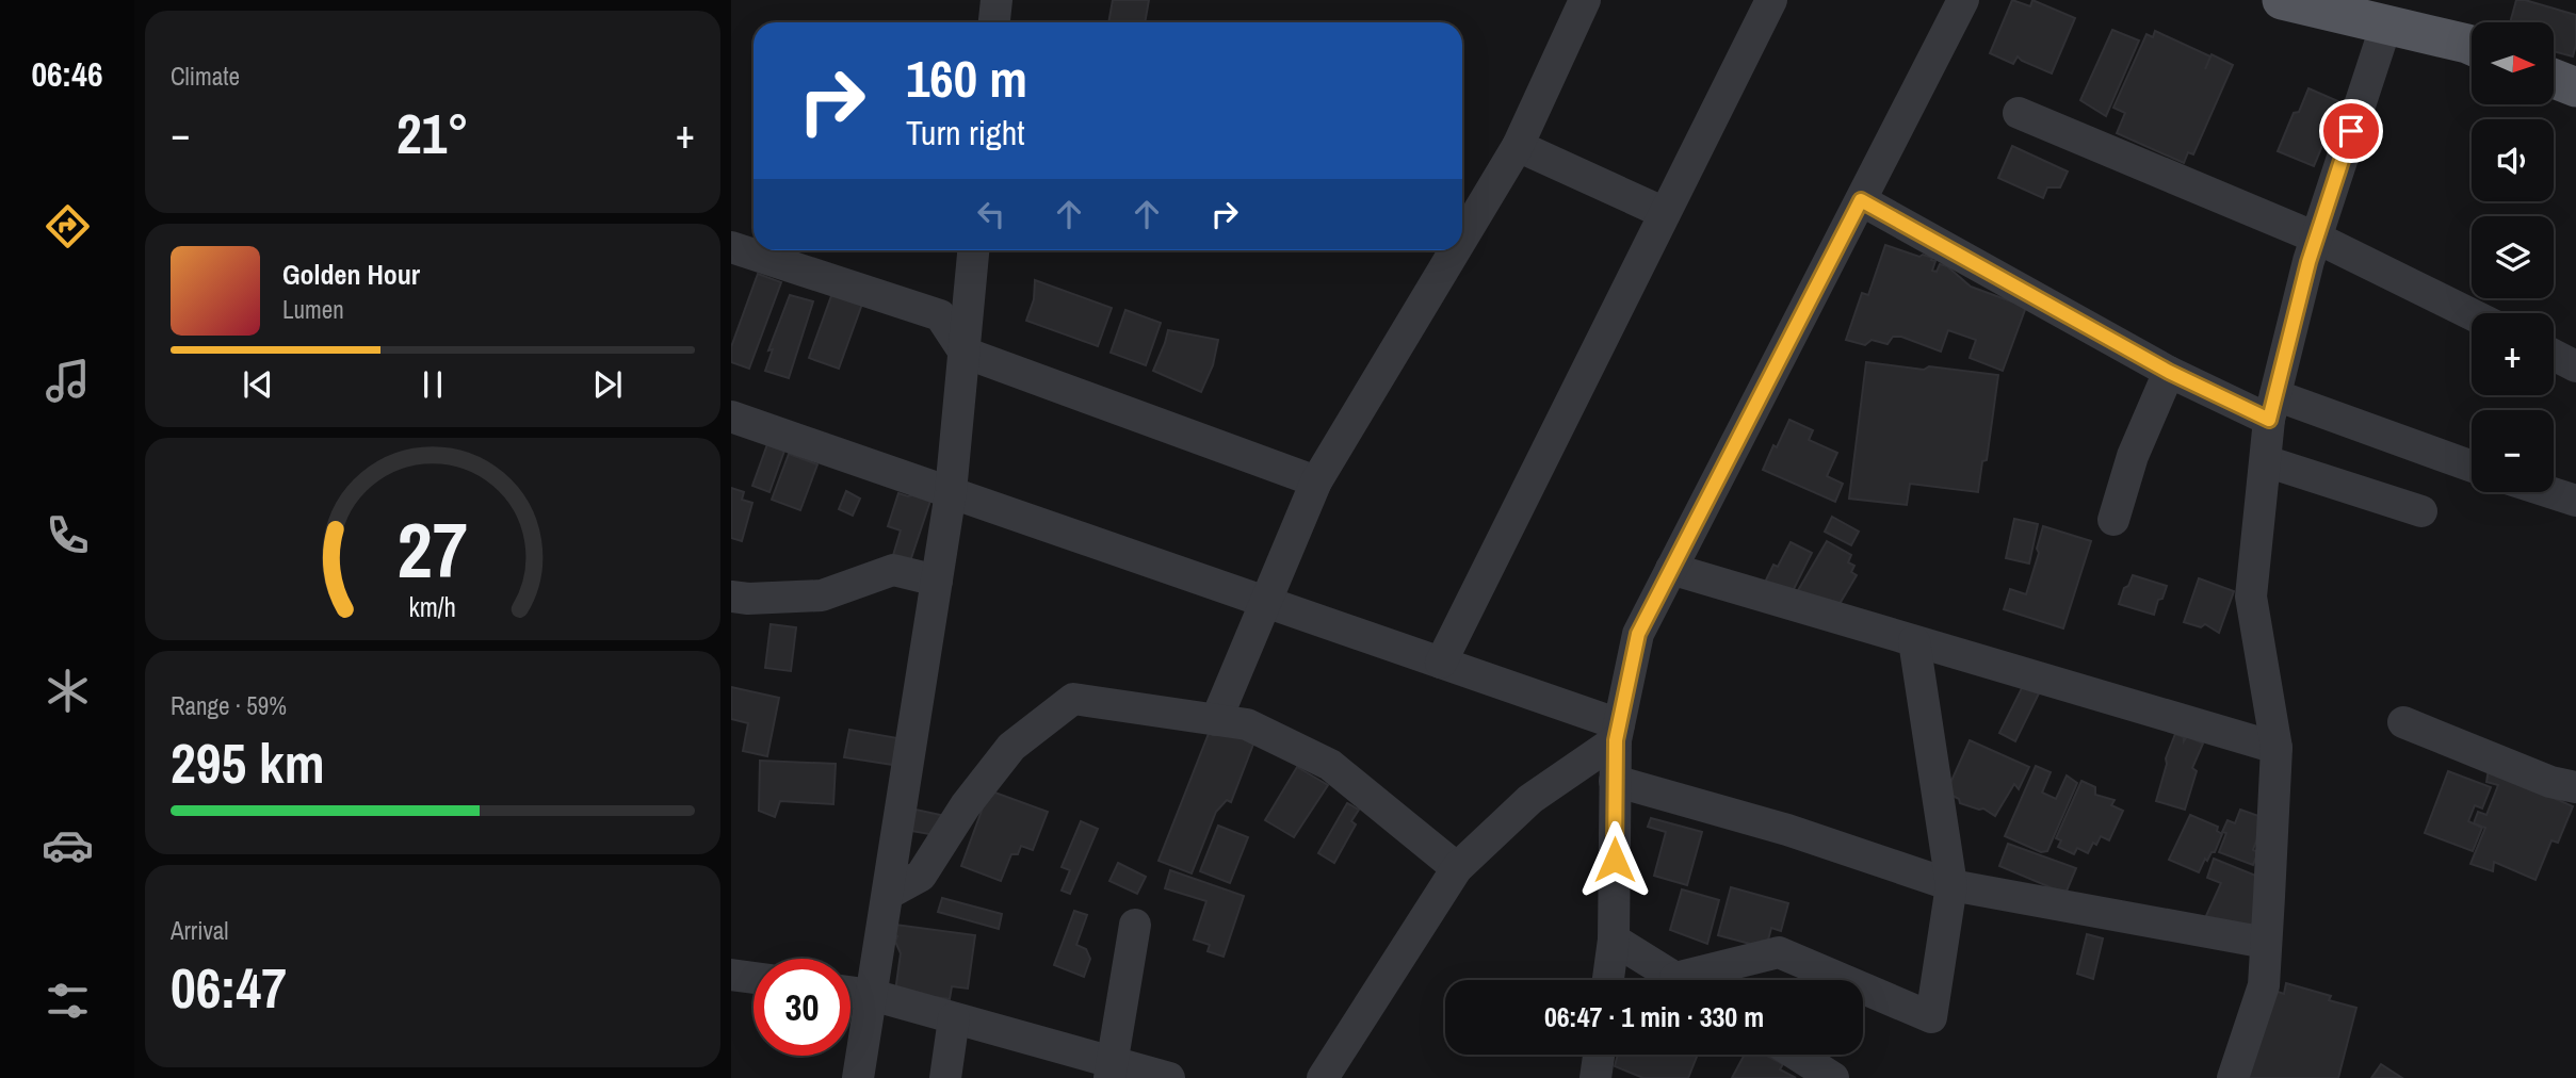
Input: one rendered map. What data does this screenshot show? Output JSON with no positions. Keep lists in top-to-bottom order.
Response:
{
  "north": "right",
  "page": {
    "tabs": "06:46",
    "tile": [
      "Climate",
      ["Range · 59%", "295 km"],
      ["Arrival", "06:47"]
    ],
    "map_buttons": ["+", "−"],
    "turn": ["160 m", "Turn right"],
    "heat": ["−", "21°", "+"],
    "song": ["Golden Hour", "Lumen"],
    "limit": "30",
    "trip": "06:47 · 1 min · 330 m",
    "gauge": ["27", "km/h"]
  }
}
